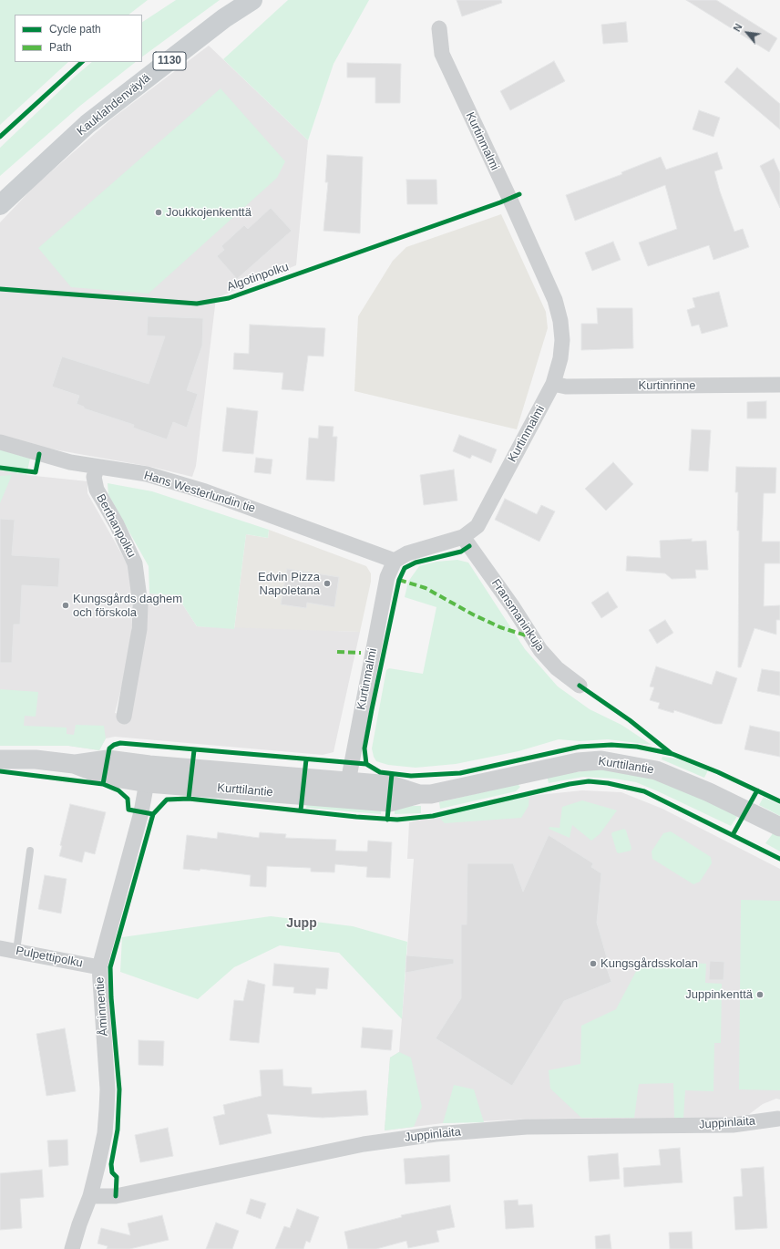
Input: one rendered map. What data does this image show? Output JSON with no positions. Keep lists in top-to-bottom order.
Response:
{
  "streets": {
    "main road": ["1130", "Kauklahdenväylä"],
    "street": [
      "Kurtinmalmi",
      "Kurtinrinne",
      "Hans Westerlundin tie",
      "Berthanpolku",
      "Fransmaninkuja",
      "Kurttilantie",
      "Pulpettipolku",
      "Åminnentie",
      "Juppinlaita"
    ],
    "cycle path": ["Algotinpolku"]
  },
  "crossings": [
    ["Kurtinmalmi", "Kurtinrinne"],
    ["Kurtinmalmi", "Hans Westerlundin tie"],
    ["Kurtinmalmi", "Fransmaninkuja"],
    ["Kurtinmalmi", "Kurttilantie"],
    ["Hans Westerlundin tie", "Berthanpolku"],
    ["Kurttilantie", "Åminnentie"],
    ["Pulpettipolku", "Åminnentie"],
    ["Åminnentie", "Juppinlaita"]
  ],
  "districts": ["Jupp"],
  "places": [
    "Joukkojenkenttä",
    "Edvin Pizza Napoletana",
    "Kungsgårds daghem och förskola",
    "Kungsgårdsskolan",
    "Juppinkenttä"
  ],
  "legend": ["Cycle path", "Path"],
  "north": "top left"
}
